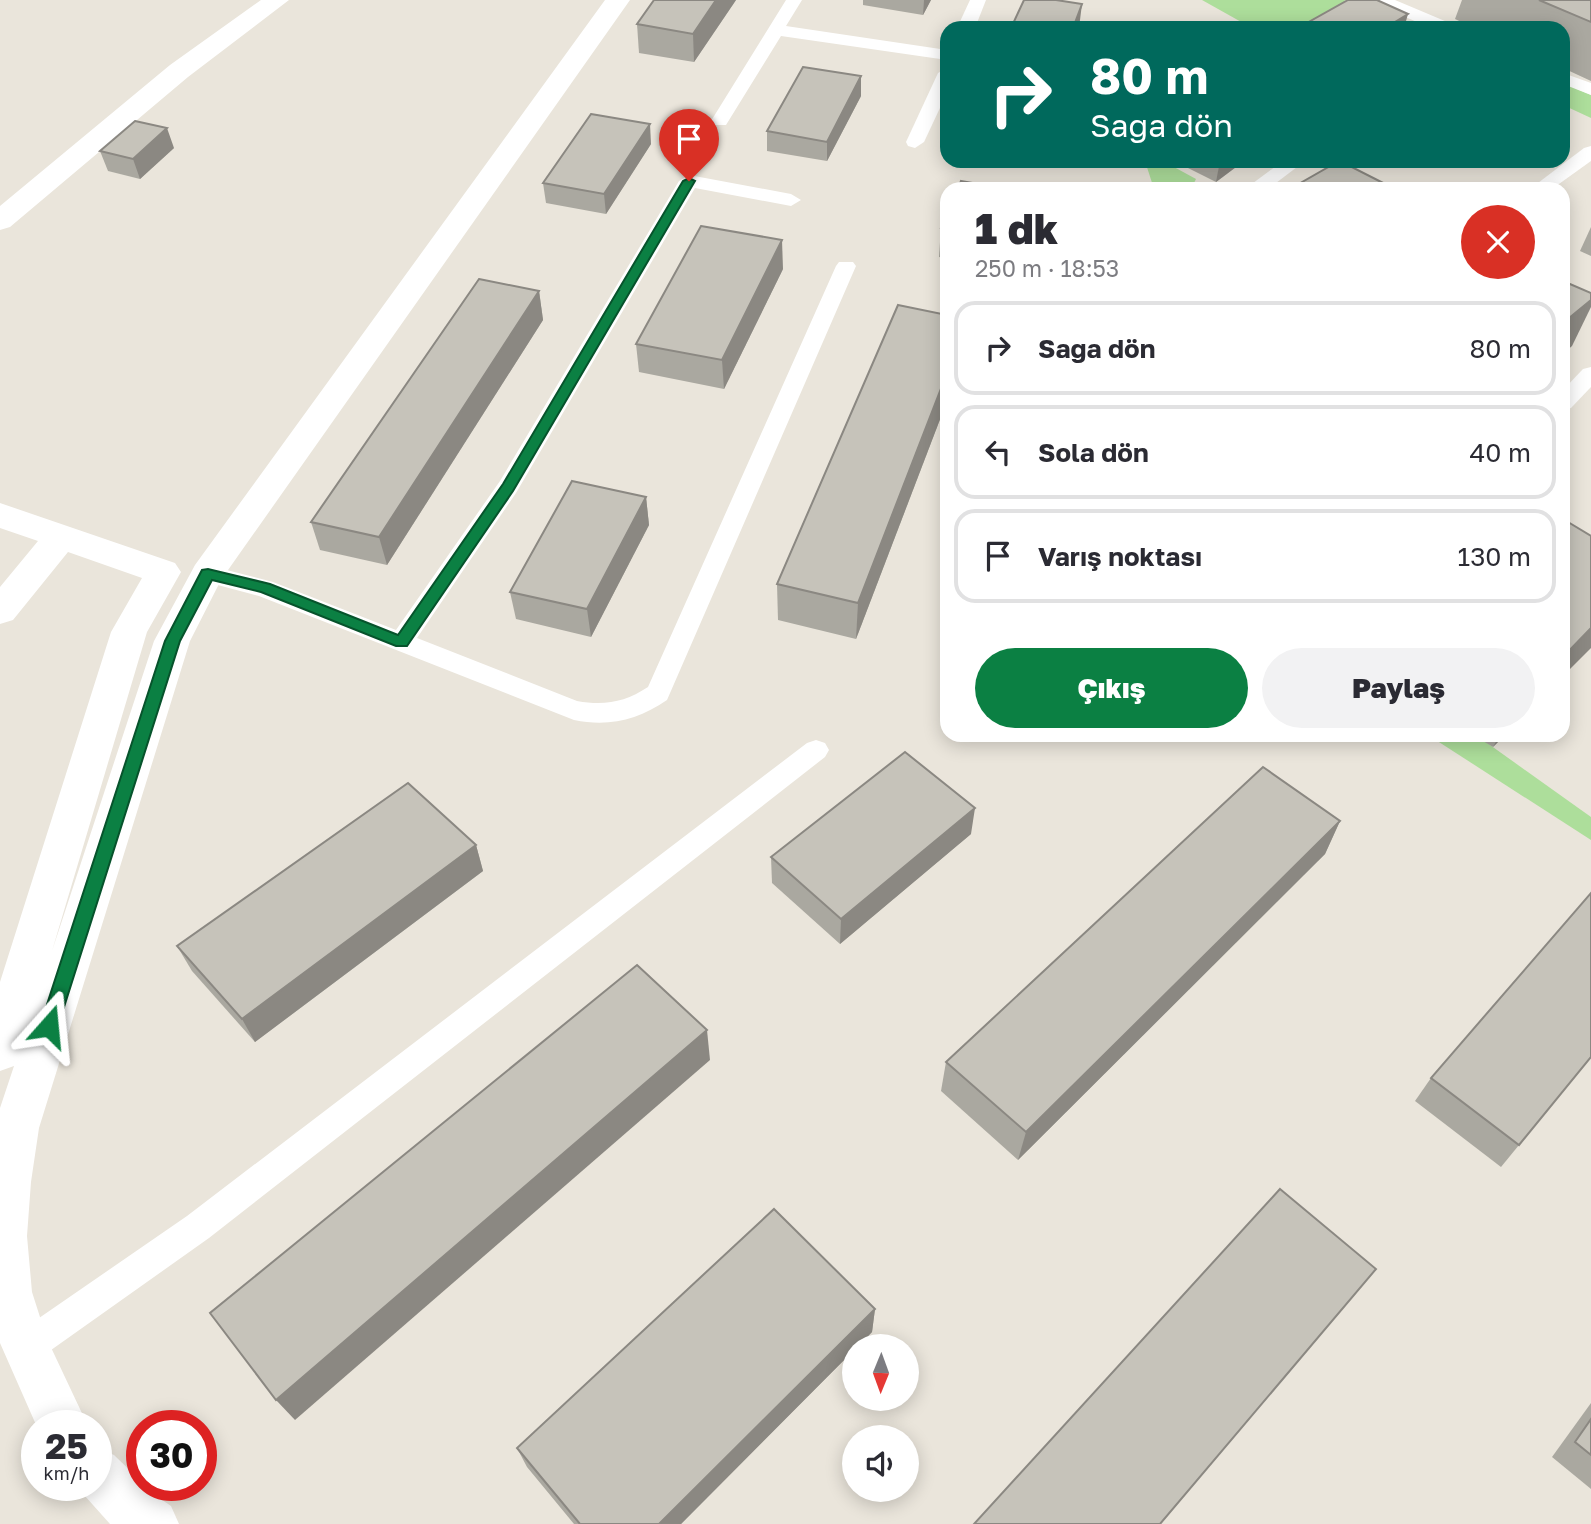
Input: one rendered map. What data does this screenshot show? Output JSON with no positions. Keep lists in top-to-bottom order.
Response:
{
  "north": "bottom",
  "page": {
    "turn": ["80 m", "Sağa dön"],
    "heading": ["1 dk", "250 m · 18:53"],
    "list": [
      {
        "name": "Sağa dön",
        "value": "80 m"
      },
      {
        "name": "Sola dön",
        "value": "40 m"
      },
      {
        "name": "Varış noktası",
        "value": "130 m"
      }
    ],
    "buttons": ["Çıkış", "Paylaş"],
    "speed": "25 km/h",
    "limit": "30"
  }
}
